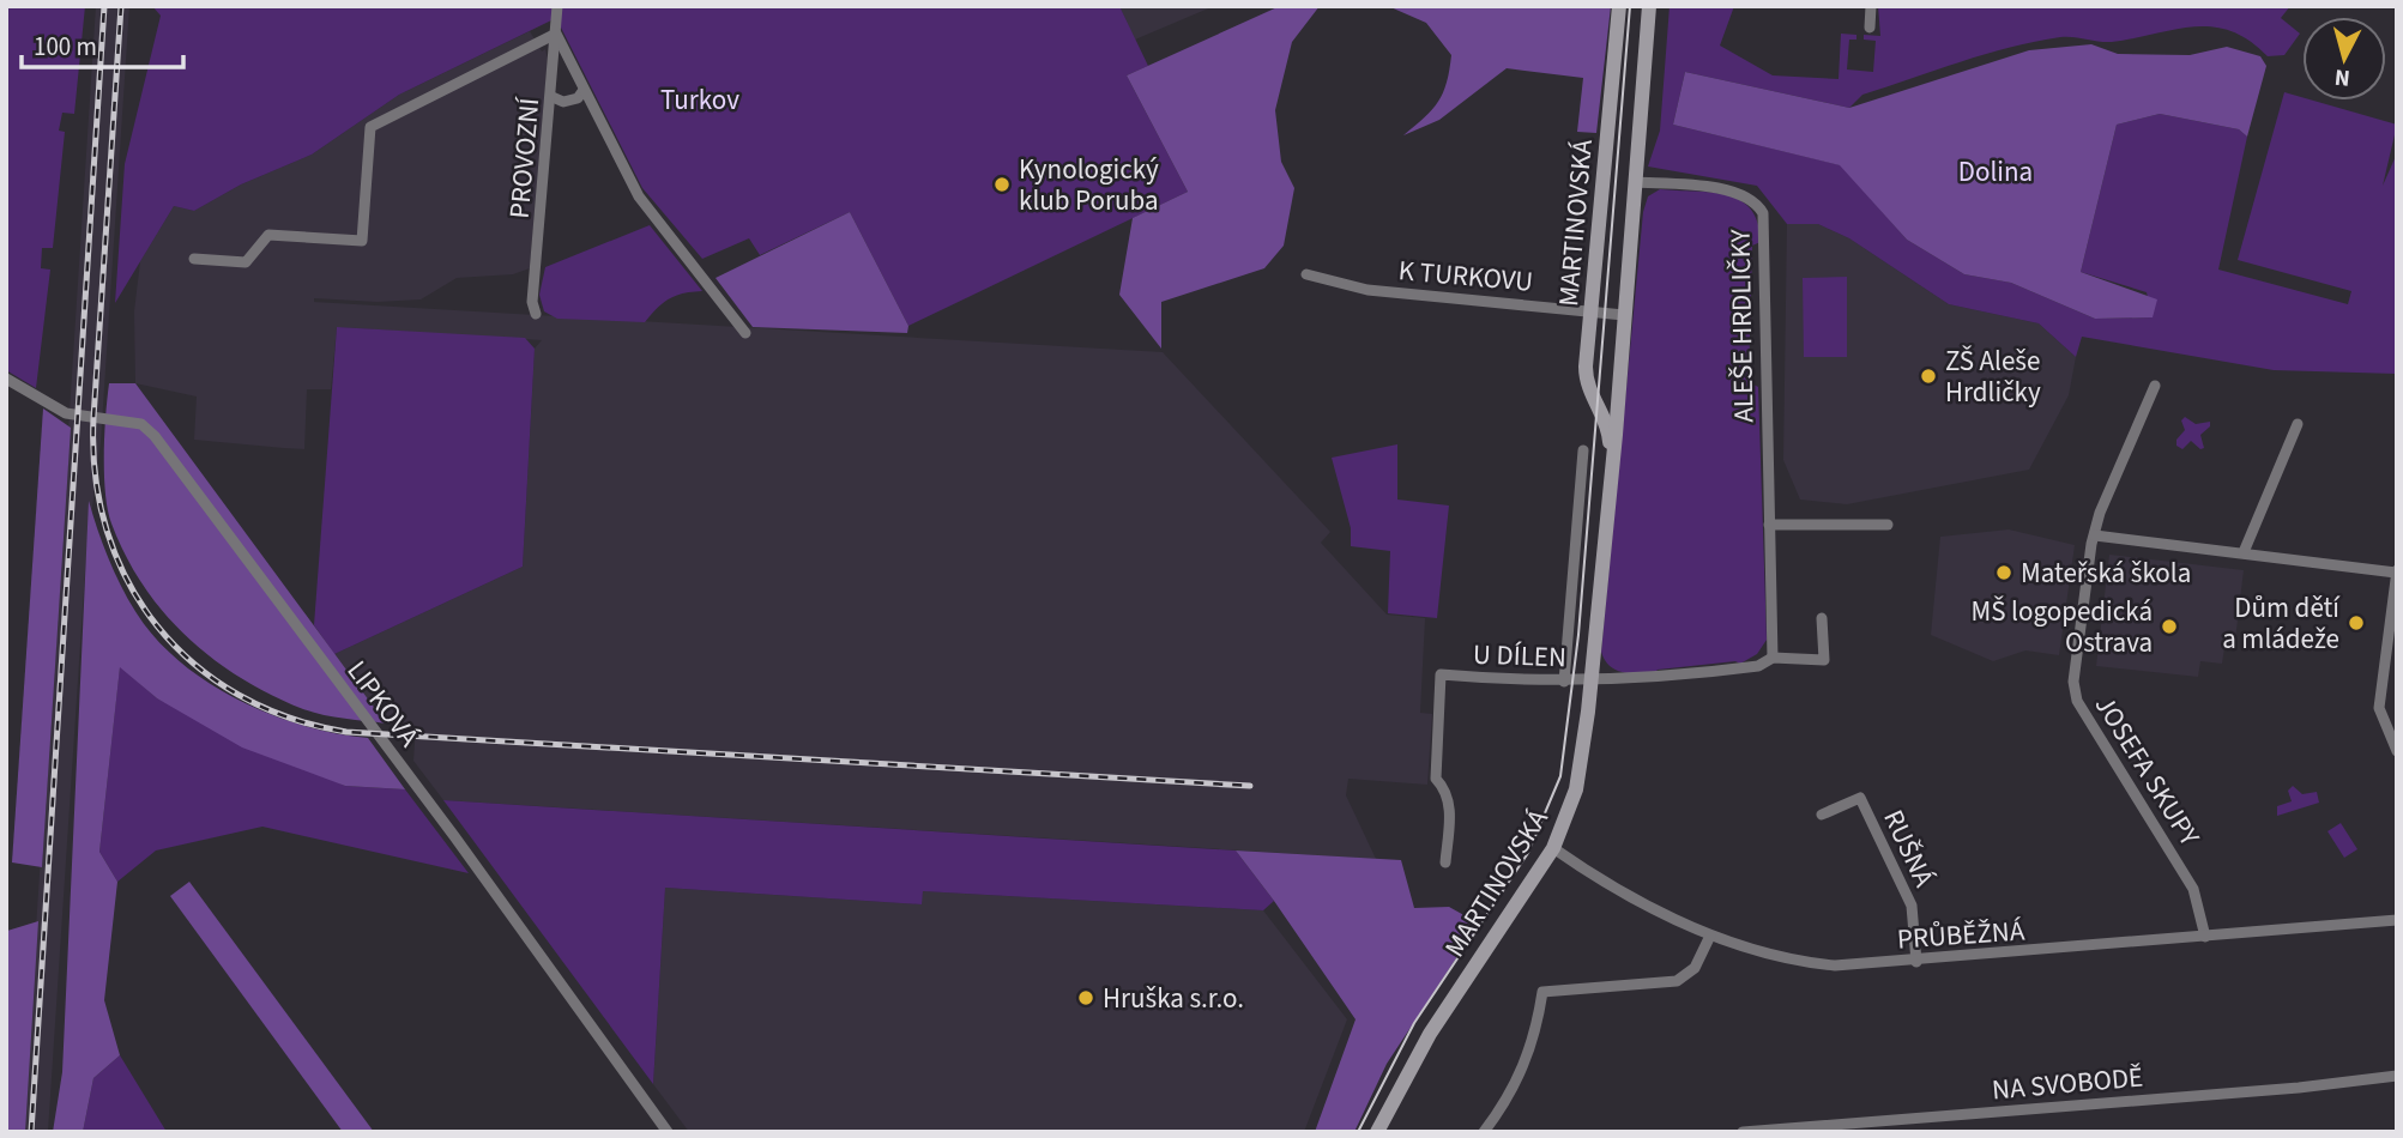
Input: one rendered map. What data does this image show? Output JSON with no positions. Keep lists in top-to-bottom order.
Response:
{
  "streets": {
    "street": [
      "PROVOZNÍ",
      "MARTINOVSKÁ",
      "K TURKOVU",
      "ALEŠE HRDLIČKY",
      "U DÍLEN",
      "LIPKOVÁ",
      "JOSEFA SKUPY",
      "RUŠNÁ",
      "PRŮBĚŽNÁ",
      "NA SVOBODĚ"
    ]
  },
  "crossings": [
    ["MARTINOVSKÁ", "K TURKOVU"],
    ["MARTINOVSKÁ", "ALEŠE HRDLIČKY"],
    ["MARTINOVSKÁ", "U DÍLEN"],
    ["MARTINOVSKÁ", "PRŮBĚŽNÁ"],
    ["JOSEFA SKUPY", "PRŮBĚŽNÁ"],
    ["RUŠNÁ", "PRŮBĚŽNÁ"]
  ],
  "parks": ["Turkov", "Dolina"],
  "places": [
    "Kynologický klub Poruba",
    "ZŠ Aleše Hrdličky",
    "Mateřská škola",
    "Dům dětí a mládeže",
    "MŠ logopedická Ostrava",
    "Hruška s.r.o."
  ],
  "scale_bar": "100 m",
  "north": "bottom"
}
